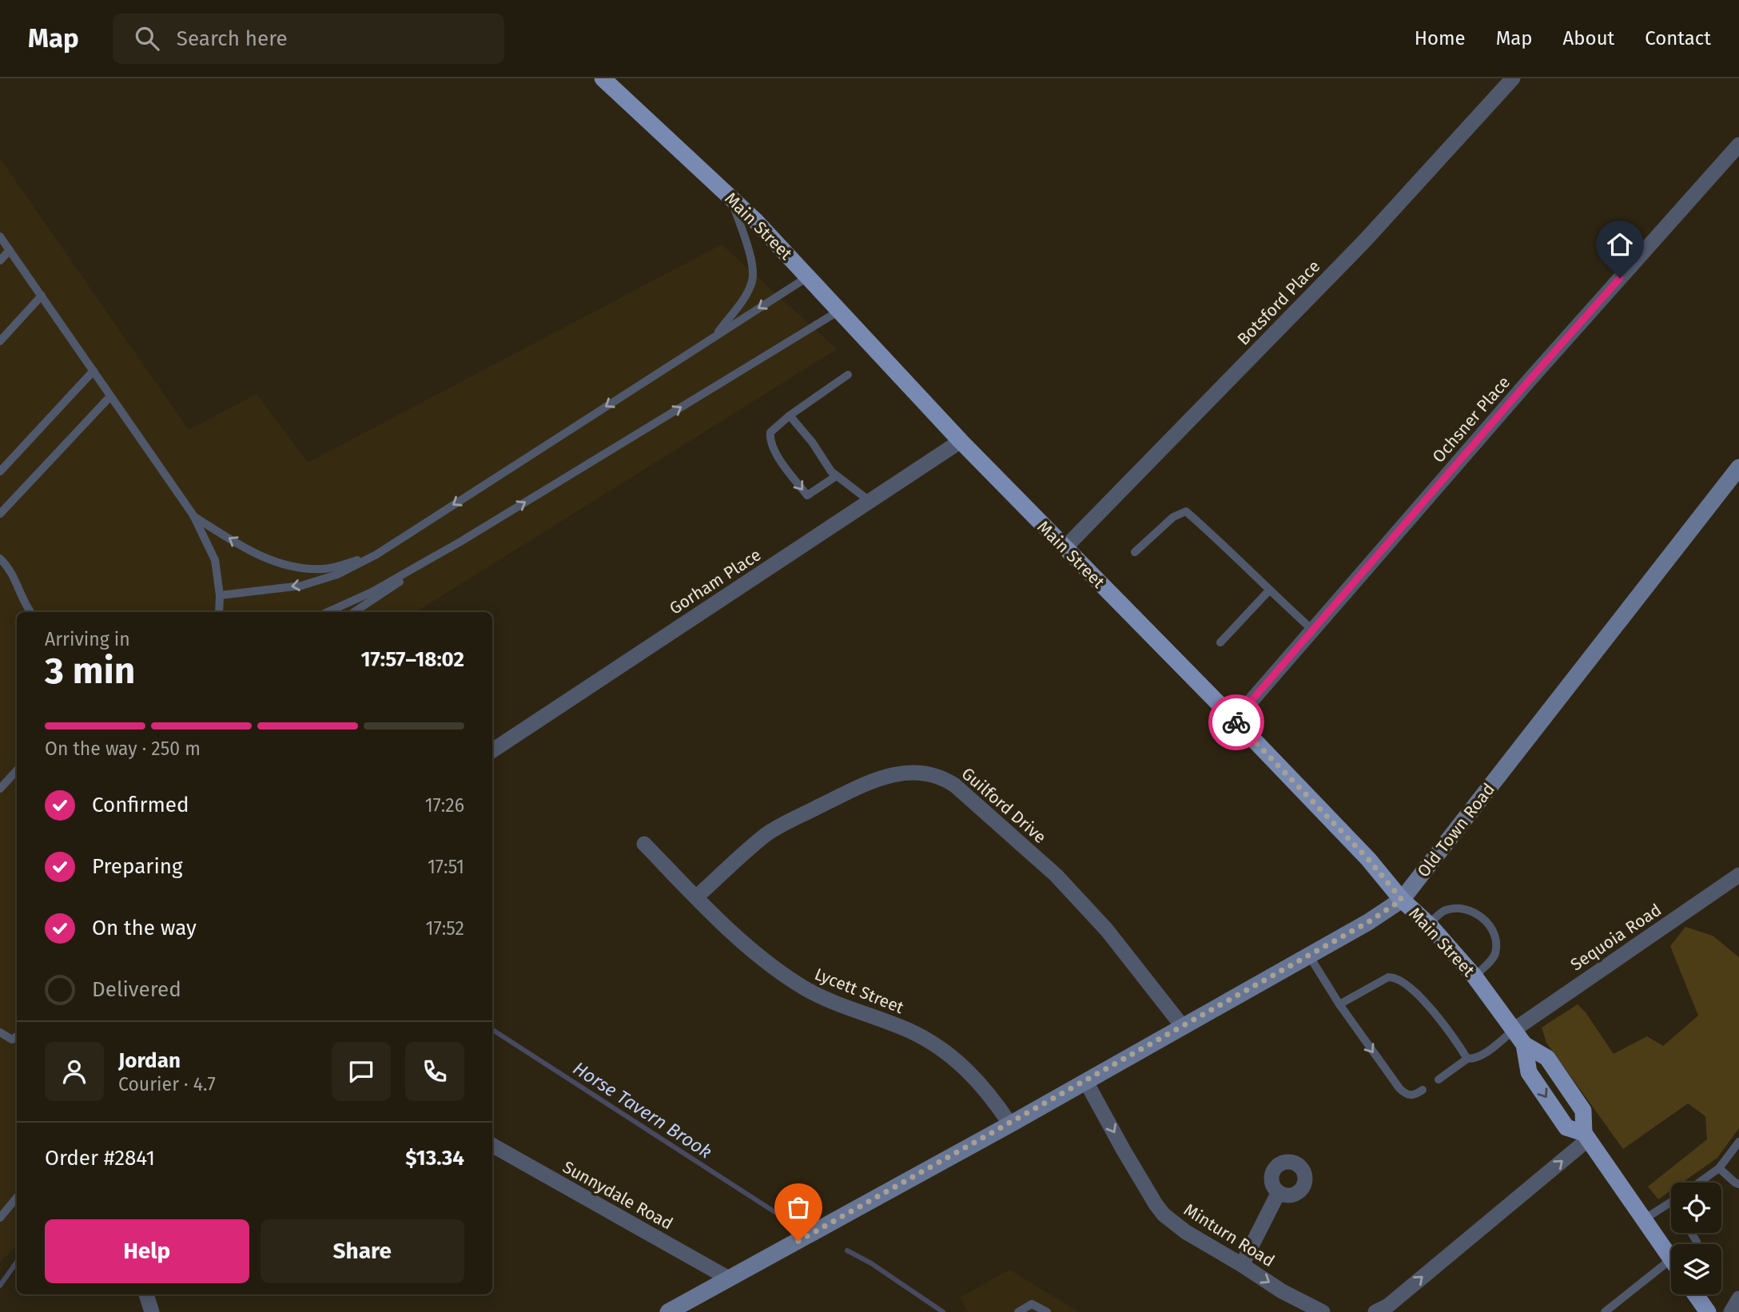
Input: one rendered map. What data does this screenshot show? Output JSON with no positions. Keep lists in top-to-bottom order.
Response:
{
  "streets": {
    "main road": ["Main Street", "Old Town Road"],
    "street": [
      "Botsford Place",
      "Ochsner Place",
      "Gorham Place",
      "Guilford Drive",
      "Sequoia Road",
      "Lycett Street",
      "Sunnydale Road",
      "Minturn Road"
    ]
  },
  "crossings": [
    ["Main Street", "Botsford Place"],
    ["Main Street", "Ochsner Place"],
    ["Main Street", "Gorham Place"],
    ["Main Street", "Old Town Road"],
    ["Main Street", "Sequoia Road"],
    ["Guilford Drive", "Old Town Road"],
    ["Guilford Drive", "Lycett Street"],
    ["Old Town Road", "Lycett Street"],
    ["Old Town Road", "Sunnydale Road"],
    ["Old Town Road", "Minturn Road"]
  ],
  "one_way": ["Minturn Road"],
  "water": ["Horse Tavern Brook"],
  "page": {
    "header": "Map",
    "search": "Search here",
    "nav": [
      "Home",
      "Map",
      "About",
      "Contact"
    ],
    "heading": ["3 min", "Arriving in", "17:57–18:02"],
    "panel": [
      "Jordan",
      "Courier · 4.7",
      "Order #2841",
      "$13.34"
    ],
    "bar": "On the way · 250 m",
    "list": [
      ["Confirmed", "17:26"],
      ["Preparing", "17:51"],
      ["On the way", "17:52"],
      "Delivered"
    ],
    "buttons": ["Help", "Share"]
  }
}
